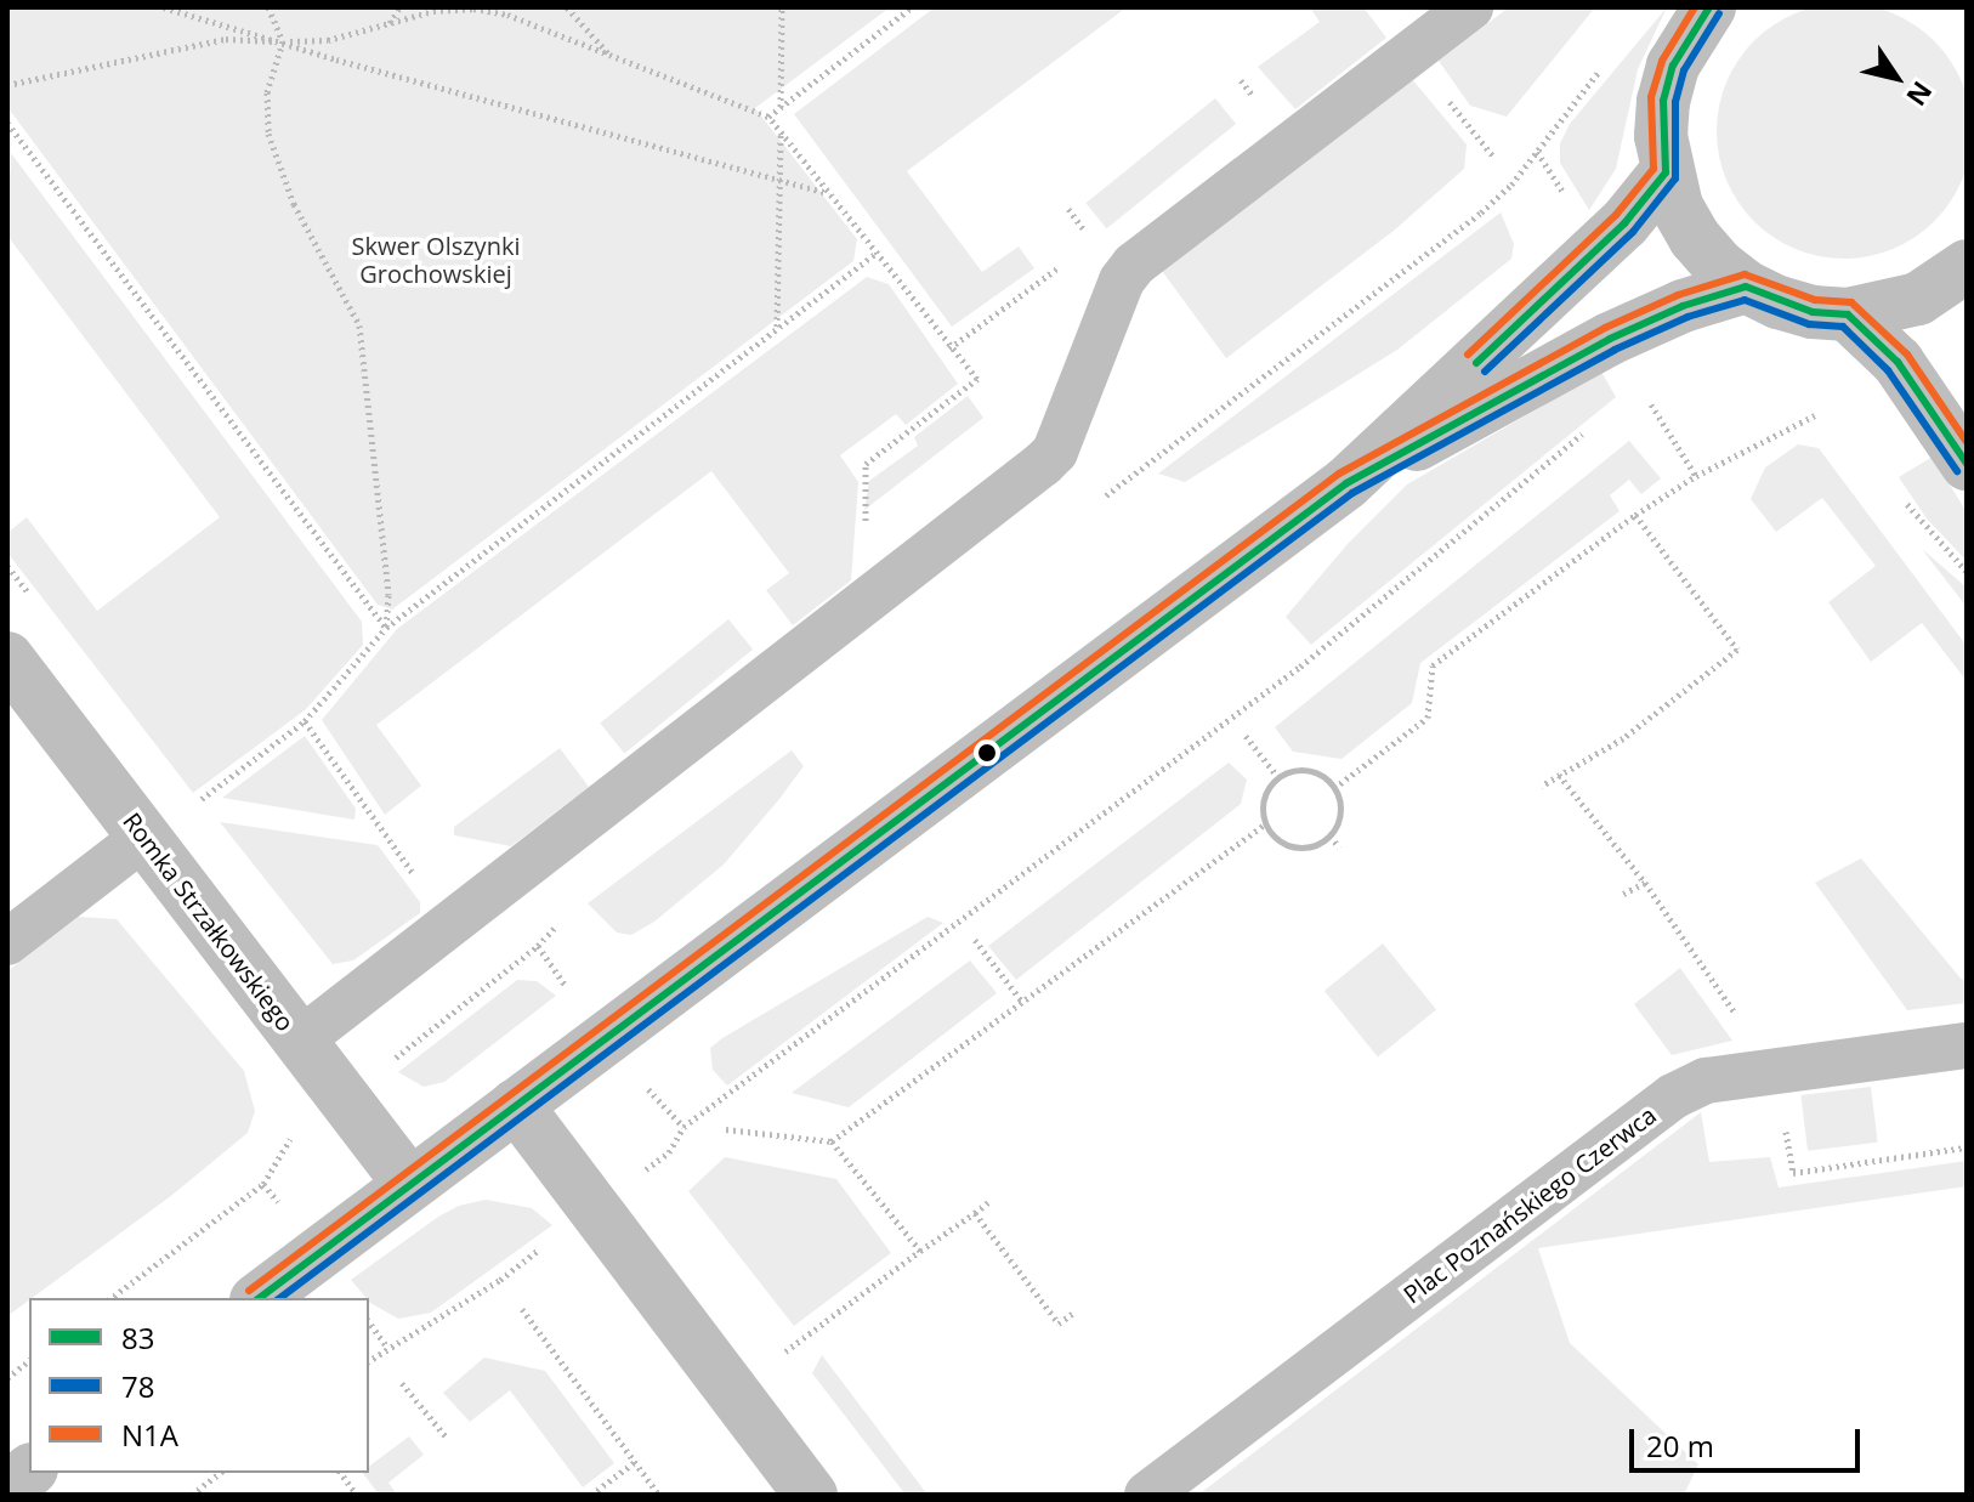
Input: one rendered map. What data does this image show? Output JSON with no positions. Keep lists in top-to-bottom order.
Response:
{
  "streets": {
    "street": ["Romka Strzałkowskiego"],
    "lane": ["Plac Poznańskiego Czerwca"]
  },
  "parks": ["Skwer Olszynki Grochowskiej"],
  "lines": ["transit line 83", "transit line N1A", "transit line 78"],
  "legend": ["83", "78", "N1A"],
  "scale_bar": "20 m",
  "north": "bottom right"
}
